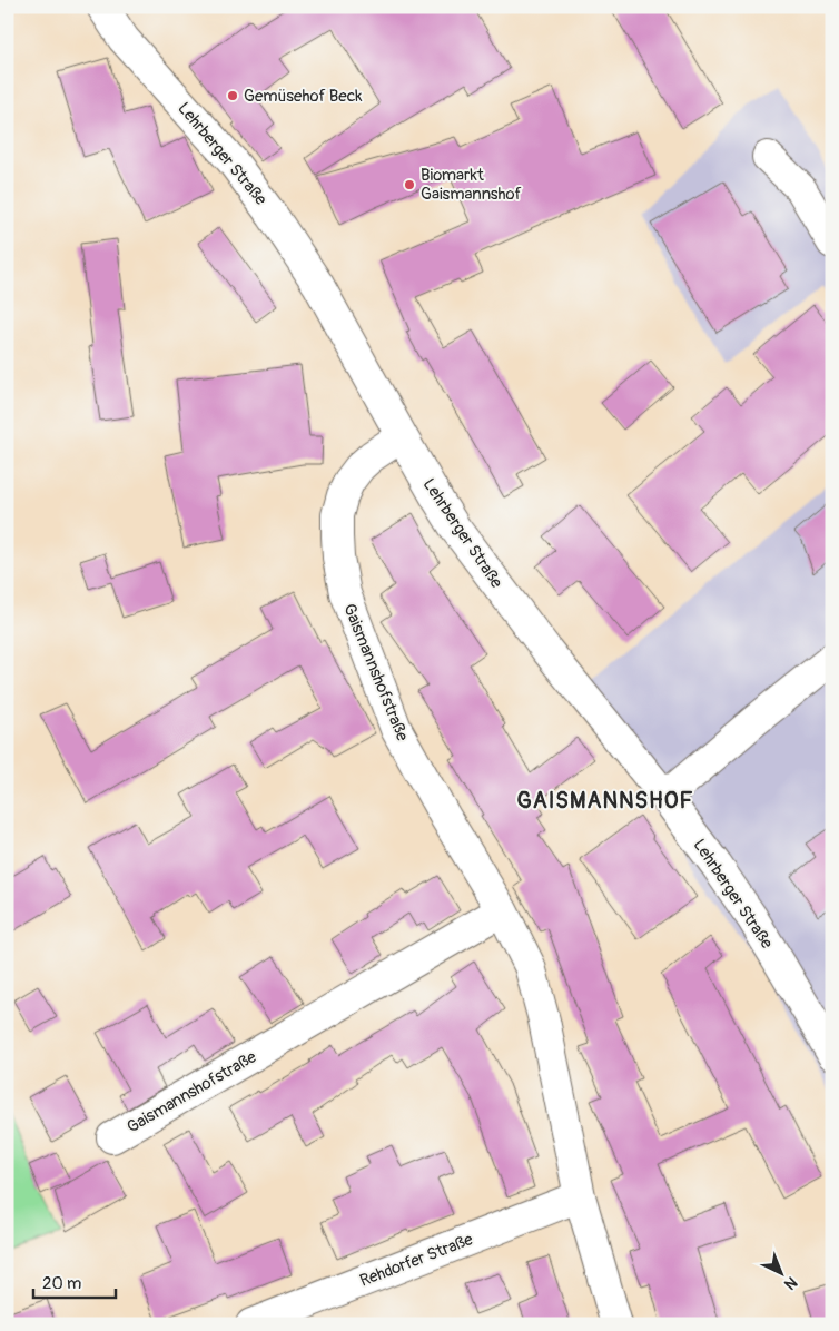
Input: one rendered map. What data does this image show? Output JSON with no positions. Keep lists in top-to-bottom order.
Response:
{
  "streets": {
    "street": ["Lehrberger Straße", "Gaismannshofstraße", "Rehdorfer Straße"]
  },
  "crossings": [
    ["Lehrberger Straße", "Gaismannshofstraße"],
    ["Gaismannshofstraße", "Rehdorfer Straße"]
  ],
  "districts": ["GAISMANNSHOF"],
  "places": ["Gemüsehof Beck", "Biomarkt Gaismannshof"],
  "scale_bar": "20 m",
  "north": "bottom right"
}
